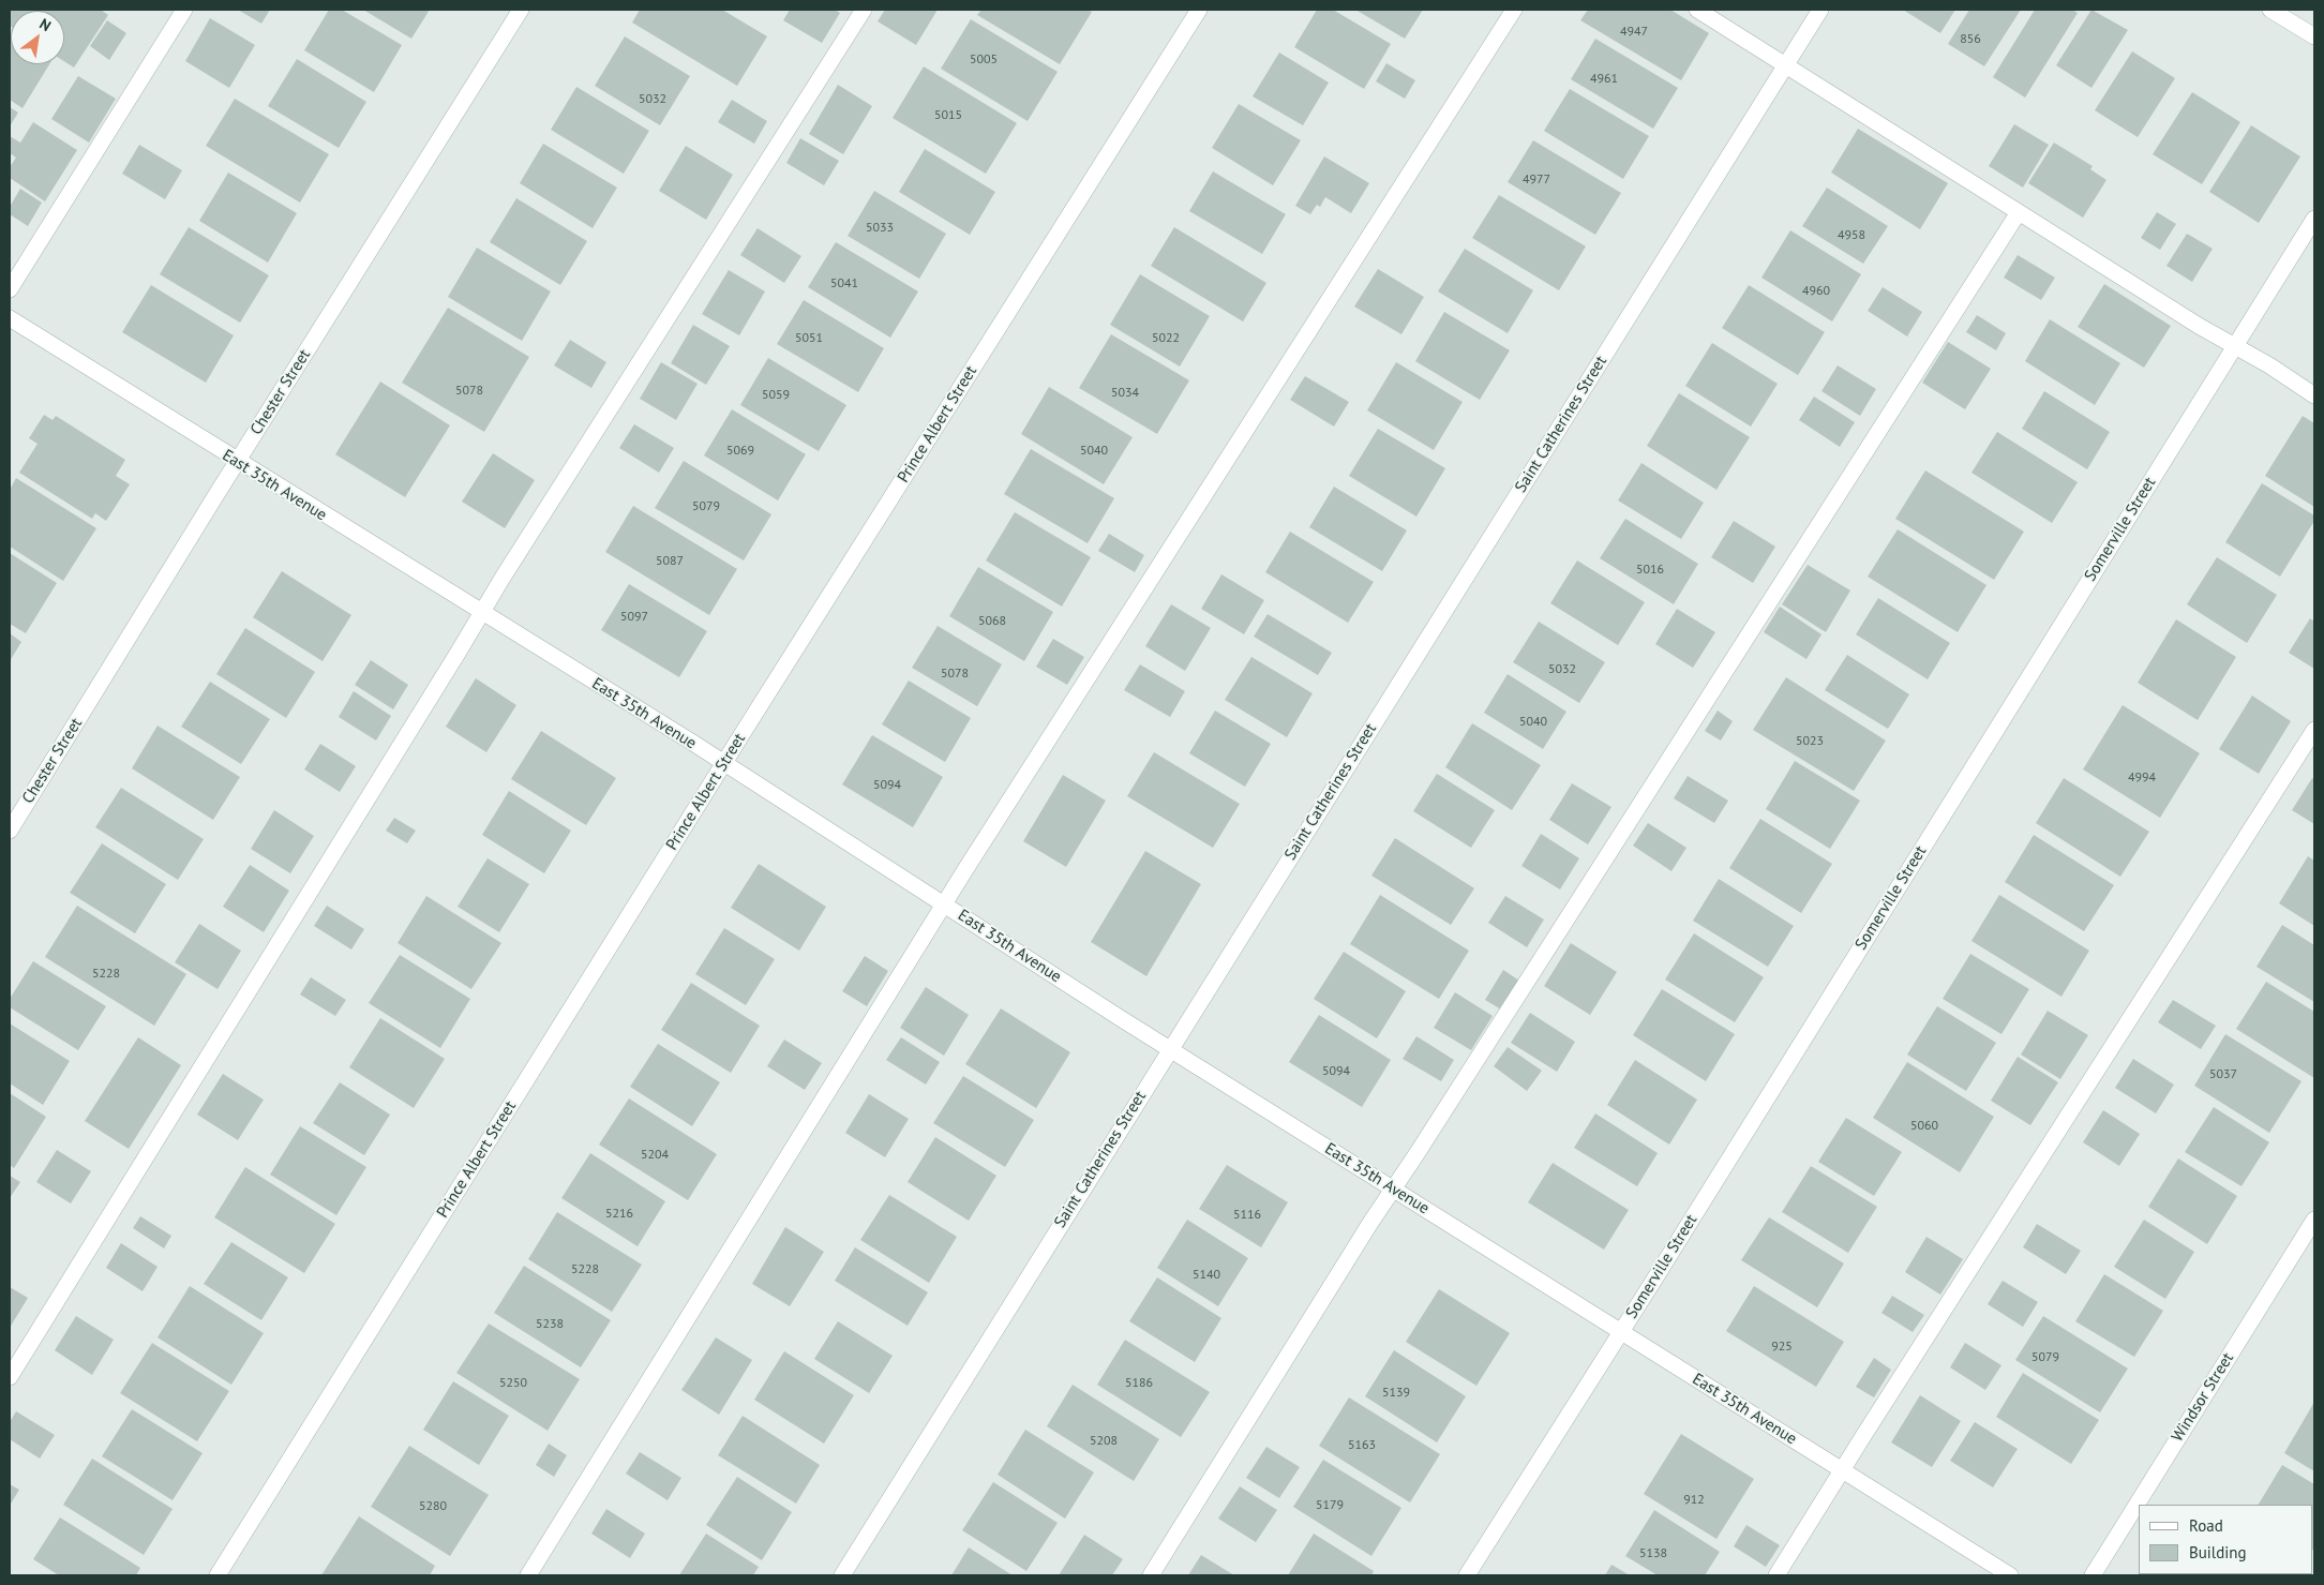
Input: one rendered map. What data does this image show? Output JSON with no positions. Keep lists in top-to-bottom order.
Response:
{
  "streets": {
    "street": [
      "Chester Street",
      "Prince Albert Street",
      "Saint Catherines Street",
      "East 35th Avenue",
      "Somerville Street",
      "Windsor Street"
    ]
  },
  "crossings": [
    ["Chester Street", "East 35th Avenue"],
    ["Prince Albert Street", "East 35th Avenue"],
    ["Saint Catherines Street", "East 35th Avenue"],
    ["East 35th Avenue", "Somerville Street"]
  ],
  "house_numbers": [
    "4947",
    "856",
    "5005",
    "4961",
    "5032",
    "5015",
    "4977",
    "5033",
    "4958",
    "5041",
    "4960",
    "5051",
    "5022",
    "5078",
    "5034",
    "5059",
    "5069",
    "5040",
    "5079",
    "5087",
    "5016",
    "5097",
    "5068",
    "5032",
    "5078",
    "5040",
    "5023",
    "4994",
    "5094",
    "5228",
    "5094",
    "5037",
    "5060",
    "5204",
    "5216",
    "5116",
    "5228",
    "5140",
    "5238",
    "925",
    "5079",
    "5250",
    "5186",
    "5139",
    "5208",
    "5163",
    "912",
    "5179",
    "5280",
    "5138"
  ],
  "legend": ["Road", "Building"],
  "north": "top right"
}
